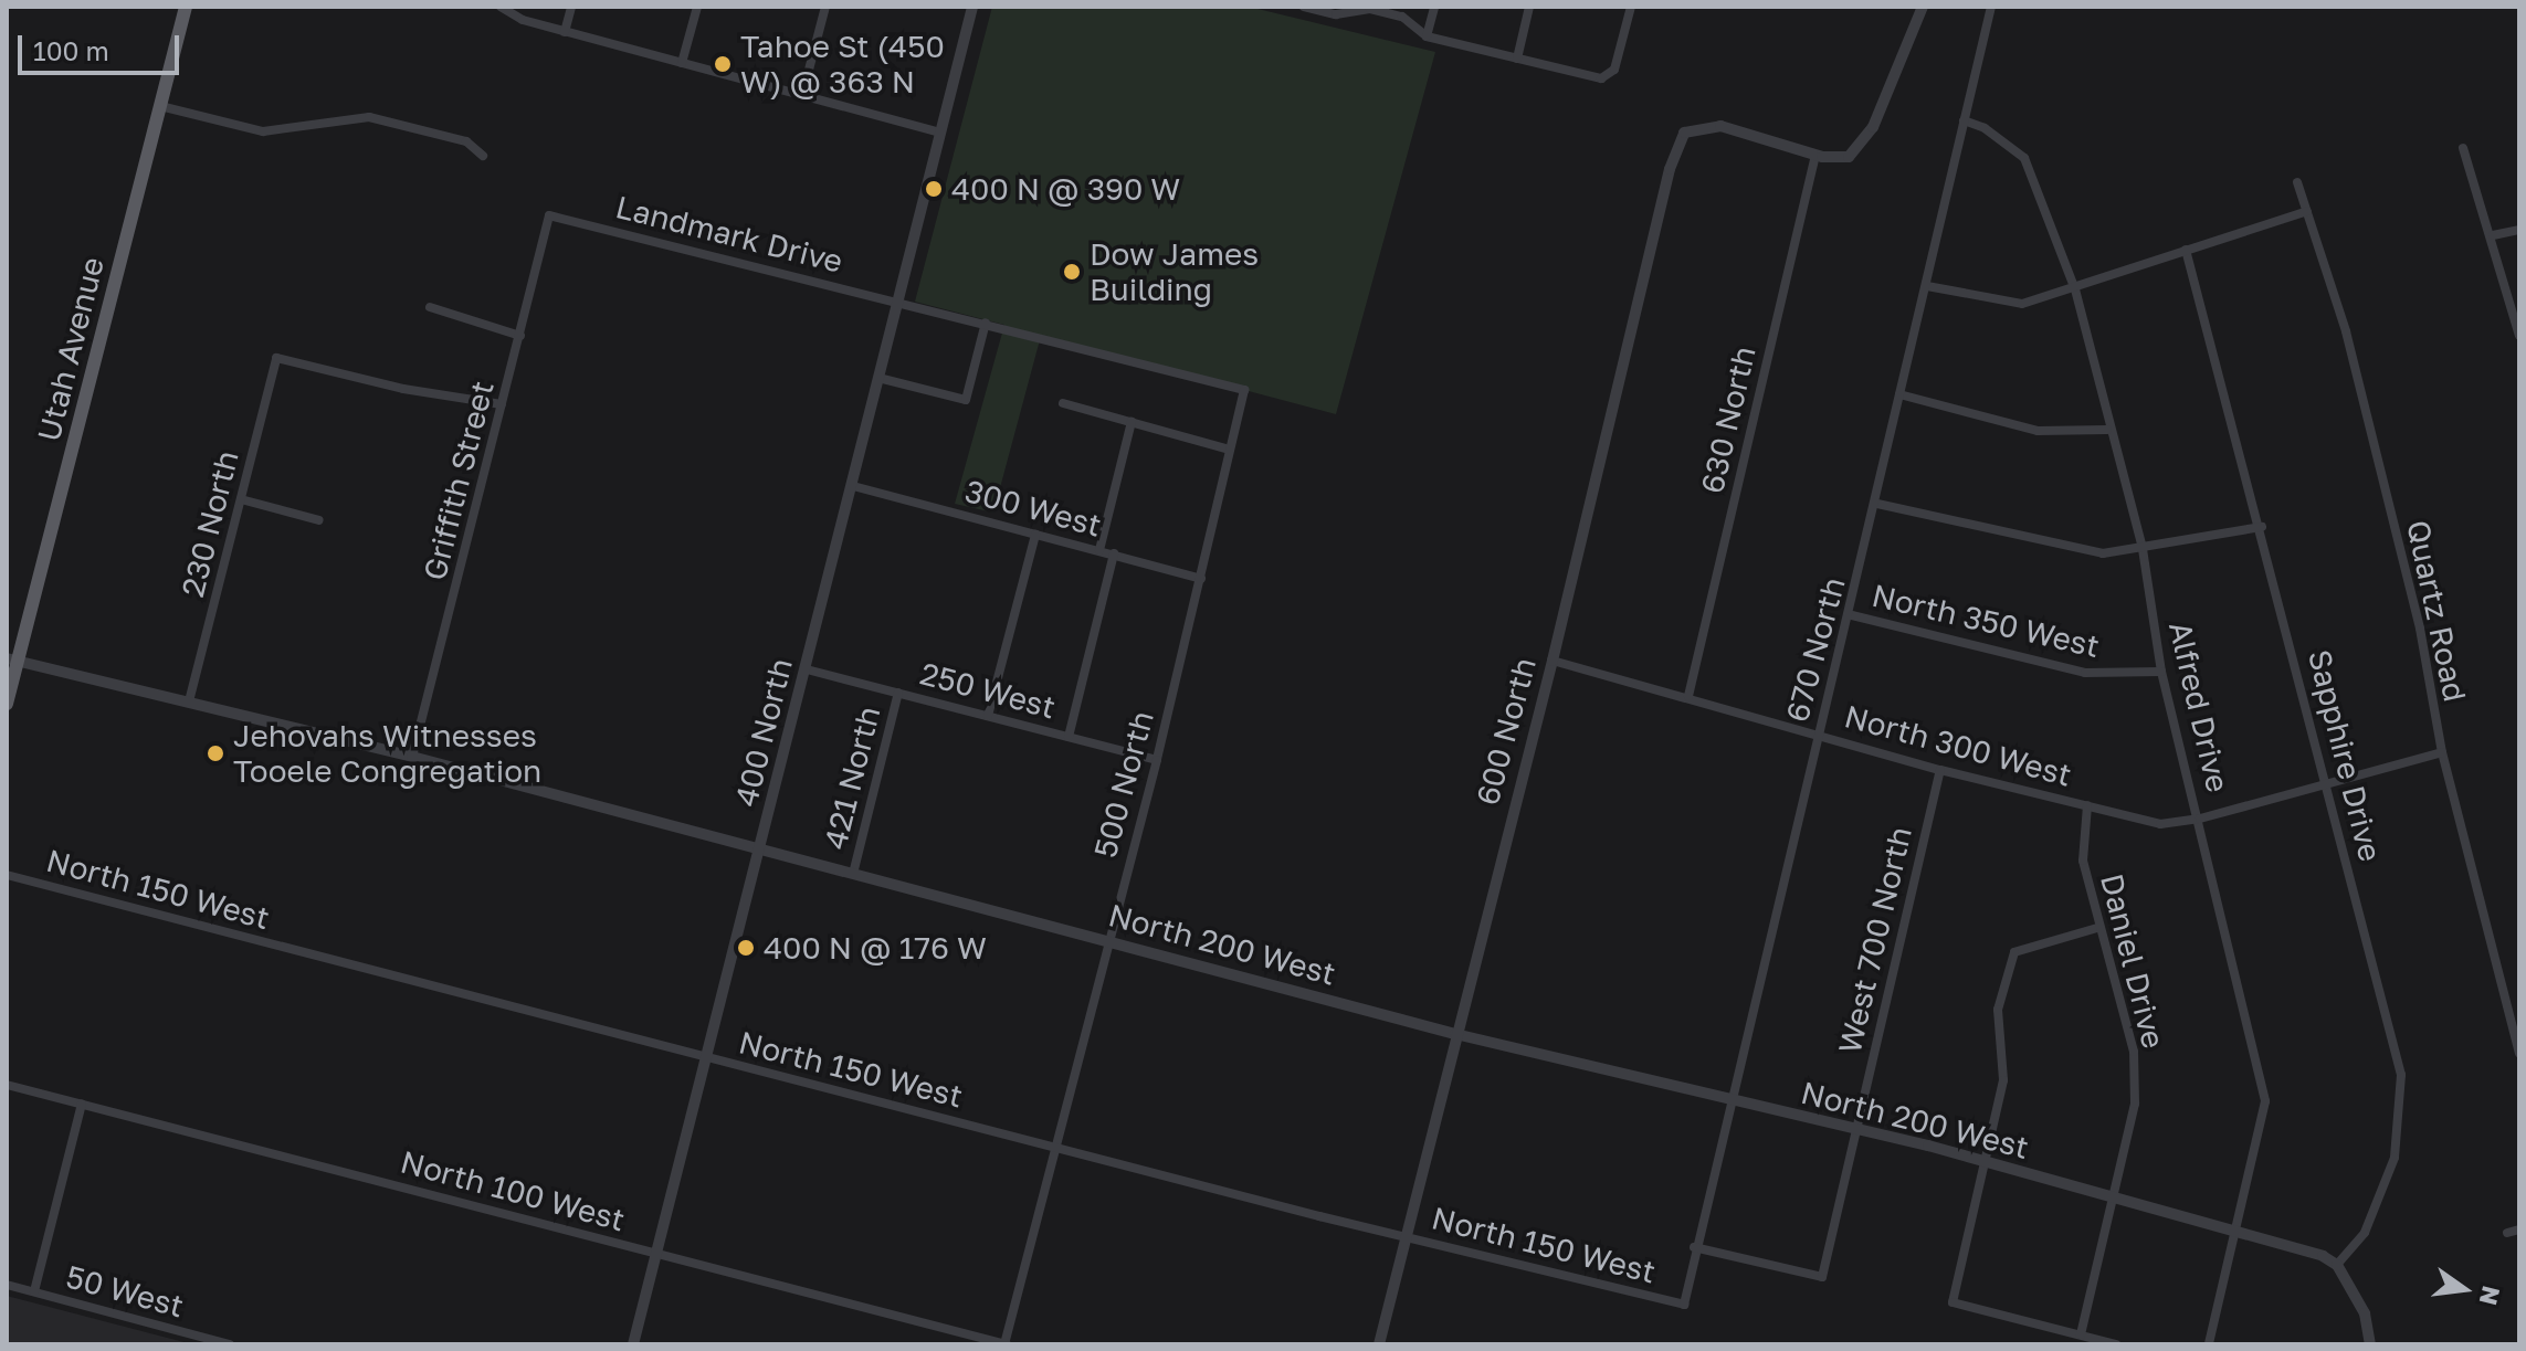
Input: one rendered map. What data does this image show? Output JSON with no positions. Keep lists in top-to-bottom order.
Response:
{
  "streets": {
    "main road": ["Utah Avenue"],
    "street": [
      "Landmark Drive",
      "630 North",
      "Griffith Street",
      "300 West",
      "230 North",
      "Quartz Road",
      "North 350 West",
      "670 North",
      "250 West",
      "Alfred Drive",
      "600 North",
      "400 North",
      "North 300 West",
      "Sapphire Drive",
      "421 North",
      "500 North",
      "North 150 West",
      "West 700 North",
      "North 200 West",
      "Daniel Drive",
      "North 100 West",
      "50 West"
    ]
  },
  "crossings": [
    ["Landmark Drive", "Griffith Street"],
    ["Landmark Drive", "400 North"],
    ["Landmark Drive", "500 North"],
    ["Utah Avenue", "North 200 West"],
    ["630 North", "600 North"],
    ["630 North", "North 300 West"],
    ["Griffith Street", "230 North"],
    ["Griffith Street", "North 200 West"],
    ["300 West", "400 North"],
    ["300 West", "500 North"],
    ["230 North", "North 200 West"],
    ["Quartz Road", "North 300 West"],
    ["North 350 West", "670 North"],
    ["North 350 West", "Alfred Drive"],
    ["670 North", "Alfred Drive"],
    ["670 North", "North 300 West"],
    ["670 North", "North 150 West"],
    ["670 North", "West 700 North"],
    ["670 North", "North 200 West"],
    ["250 West", "400 North"],
    ["250 West", "421 North"],
    ["250 West", "500 North"],
    ["Alfred Drive", "North 300 West"],
    ["Alfred Drive", "North 200 West"],
    ["600 North", "North 300 West"],
    ["600 North", "North 150 West"],
    ["600 North", "North 200 West"],
    ["400 North", "North 150 West"],
    ["400 North", "North 200 West"],
    ["400 North", "North 100 West"],
    ["North 300 West", "Sapphire Drive"],
    ["North 300 West", "West 700 North"],
    ["North 300 West", "Daniel Drive"],
    ["Sapphire Drive", "North 200 West"],
    ["421 North", "North 200 West"],
    ["500 North", "North 150 West"],
    ["500 North", "North 200 West"],
    ["500 North", "North 100 West"],
    ["West 700 North", "North 200 West"],
    ["North 200 West", "Daniel Drive"]
  ],
  "places": [
    "Tahoe St (450 W) @ 363 N",
    "400 N @ 390 W",
    "Dow James Building",
    "Jehovahs Witnesses Tooele Congregation",
    "400 N @ 176 W"
  ],
  "scale_bar": "100 m",
  "north": "right"
}
